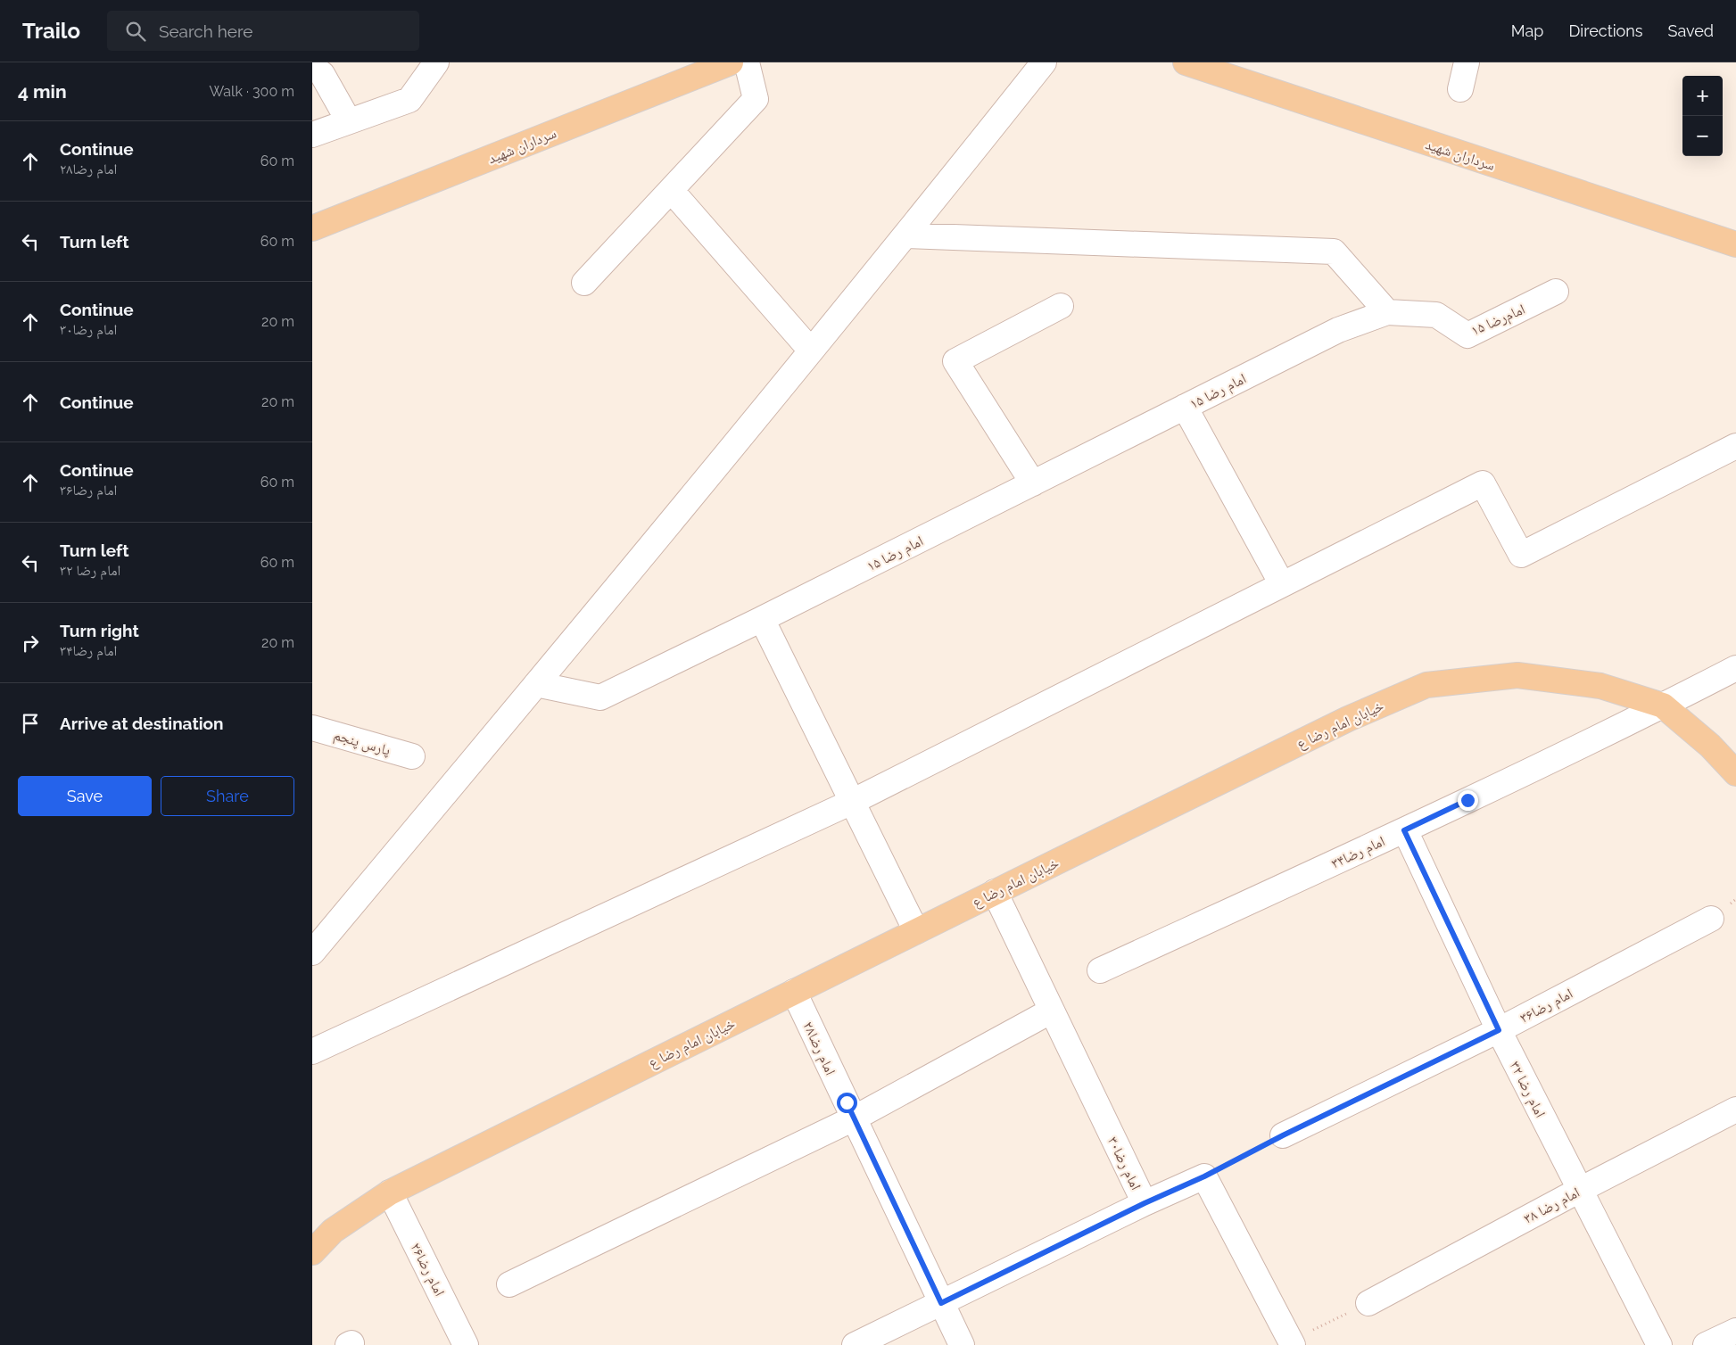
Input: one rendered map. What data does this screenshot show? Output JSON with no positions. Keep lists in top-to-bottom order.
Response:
{
  "streets": {
    "main road": ["سرداران شهید", "خیابان امام رضا ع"],
    "street": [
      "امام‌رضا ۱۵",
      "۱۵ امام رضا",
      "پارس‌‌ پنجم",
      "امام رضا۳۴",
      "امام رضا۳۶",
      "امام رضا۲۸",
      "امام رضا ۳۲",
      "امام رضا۳۰",
      "امام رضا ۳۸",
      "امام رضا۲۶"
    ]
  },
  "crossings": [
    ["امام‌رضا ۱۵", "۱۵ امام رضا"],
    ["خیابان امام رضا ع", "امام رضا۳۴"],
    ["خیابان امام رضا ع", "امام رضا۲۸"],
    ["خیابان امام رضا ع", "امام رضا۳۰"],
    ["خیابان امام رضا ع", "امام رضا۲۶"],
    ["امام رضا۳۴", "امام رضا ۳۲"],
    ["امام رضا۳۶", "امام رضا ۳۲"],
    ["امام رضا ۳۲", "امام رضا ۳۸"]
  ],
  "page": {
    "header": "Trailo",
    "search": "Search here",
    "nav": ["Map", "Directions", "Saved"],
    "heading": ["4 min", "Walk · 300 m"],
    "map_buttons": ["+", "−"],
    "list": [
      ["Continue", "امام رضا۲۸", "60 m"],
      ["Turn left", "60 m"],
      ["Continue", "امام رضا۳۰", "20 m"],
      ["Continue", "20 m"],
      ["Continue", "امام رضا۳۶", "60 m"],
      ["Turn left", "امام رضا ۳۲", "60 m"],
      ["Turn right", "امام رضا۳۴", "20 m"],
      "Arrive at destination"
    ],
    "buttons": ["Save", "Share"]
  }
}
